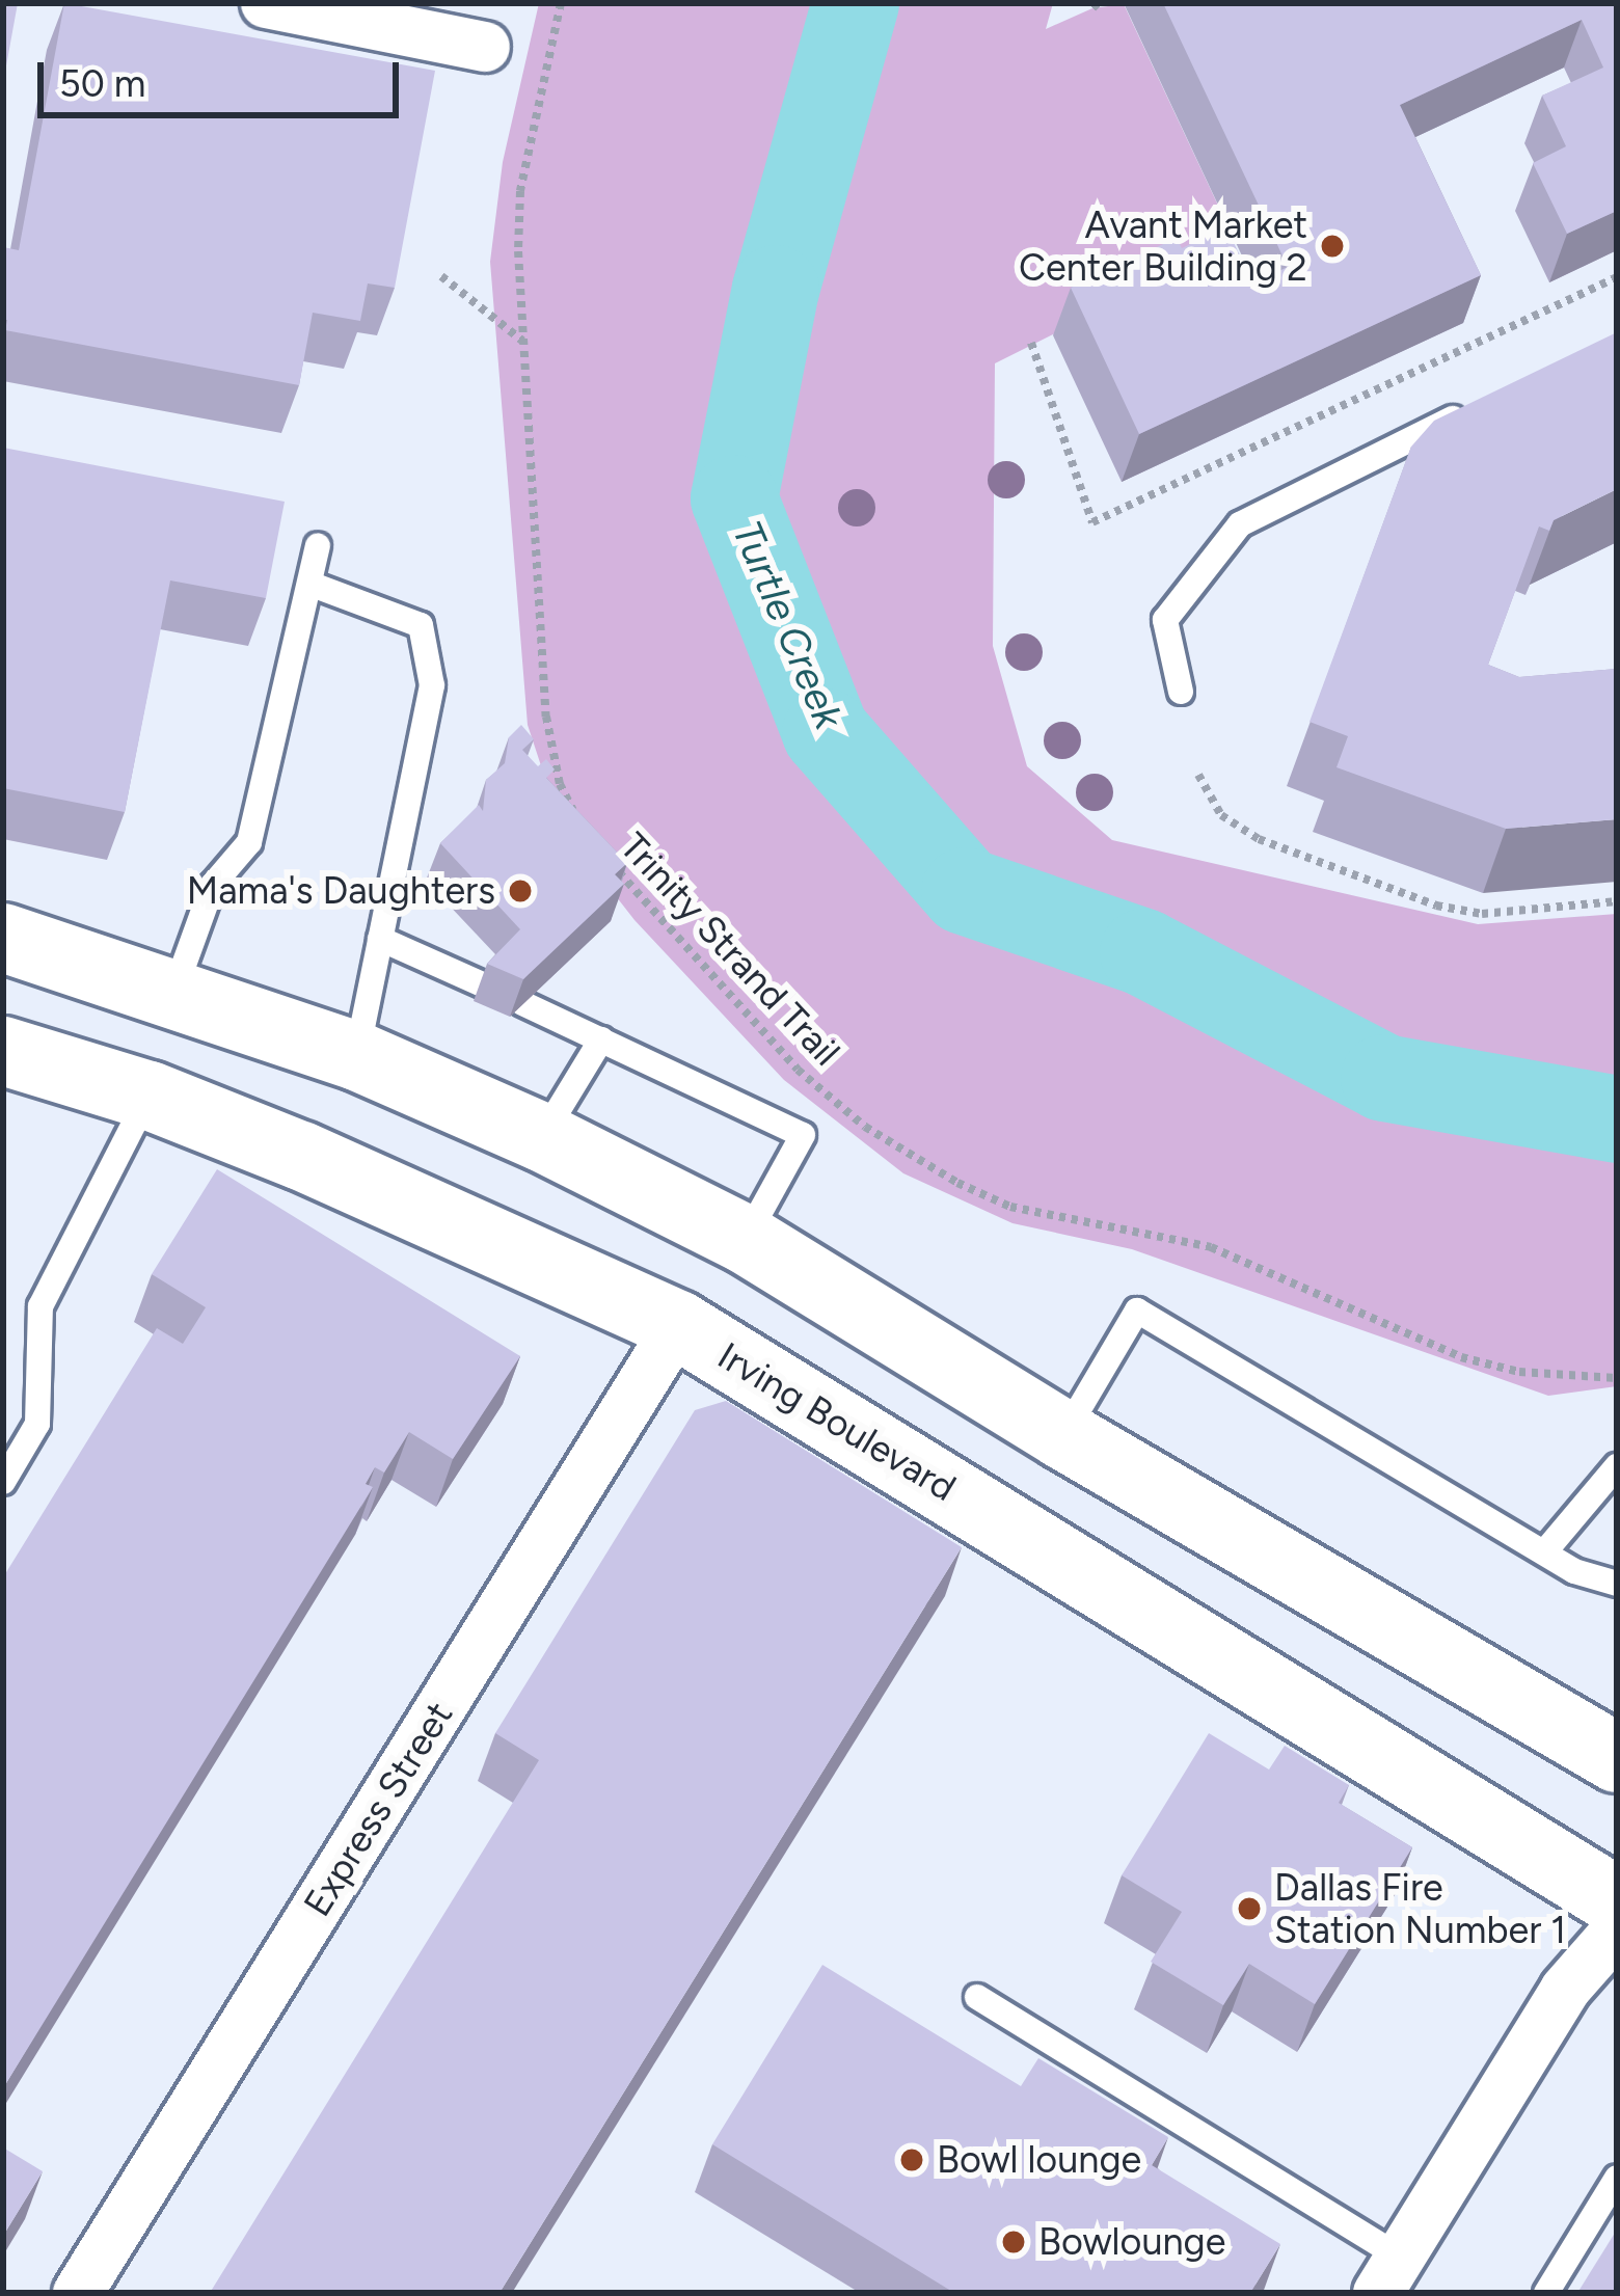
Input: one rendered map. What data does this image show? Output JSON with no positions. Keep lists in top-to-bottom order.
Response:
{
  "streets": {
    "main road": ["Irving Boulevard"],
    "street": ["Express Street"],
    "path": ["Trinity Strand Trail"]
  },
  "crossings": [
    ["Irving Boulevard", "Express Street"]
  ],
  "water": ["Turtle Creek"],
  "places": [
    "Avant Market Center Building 2",
    "Mama's Daughters",
    "Dallas Fire Station Number 1",
    "Bowl lounge",
    "Bowlounge"
  ],
  "scale_bar": "50 m"
}
